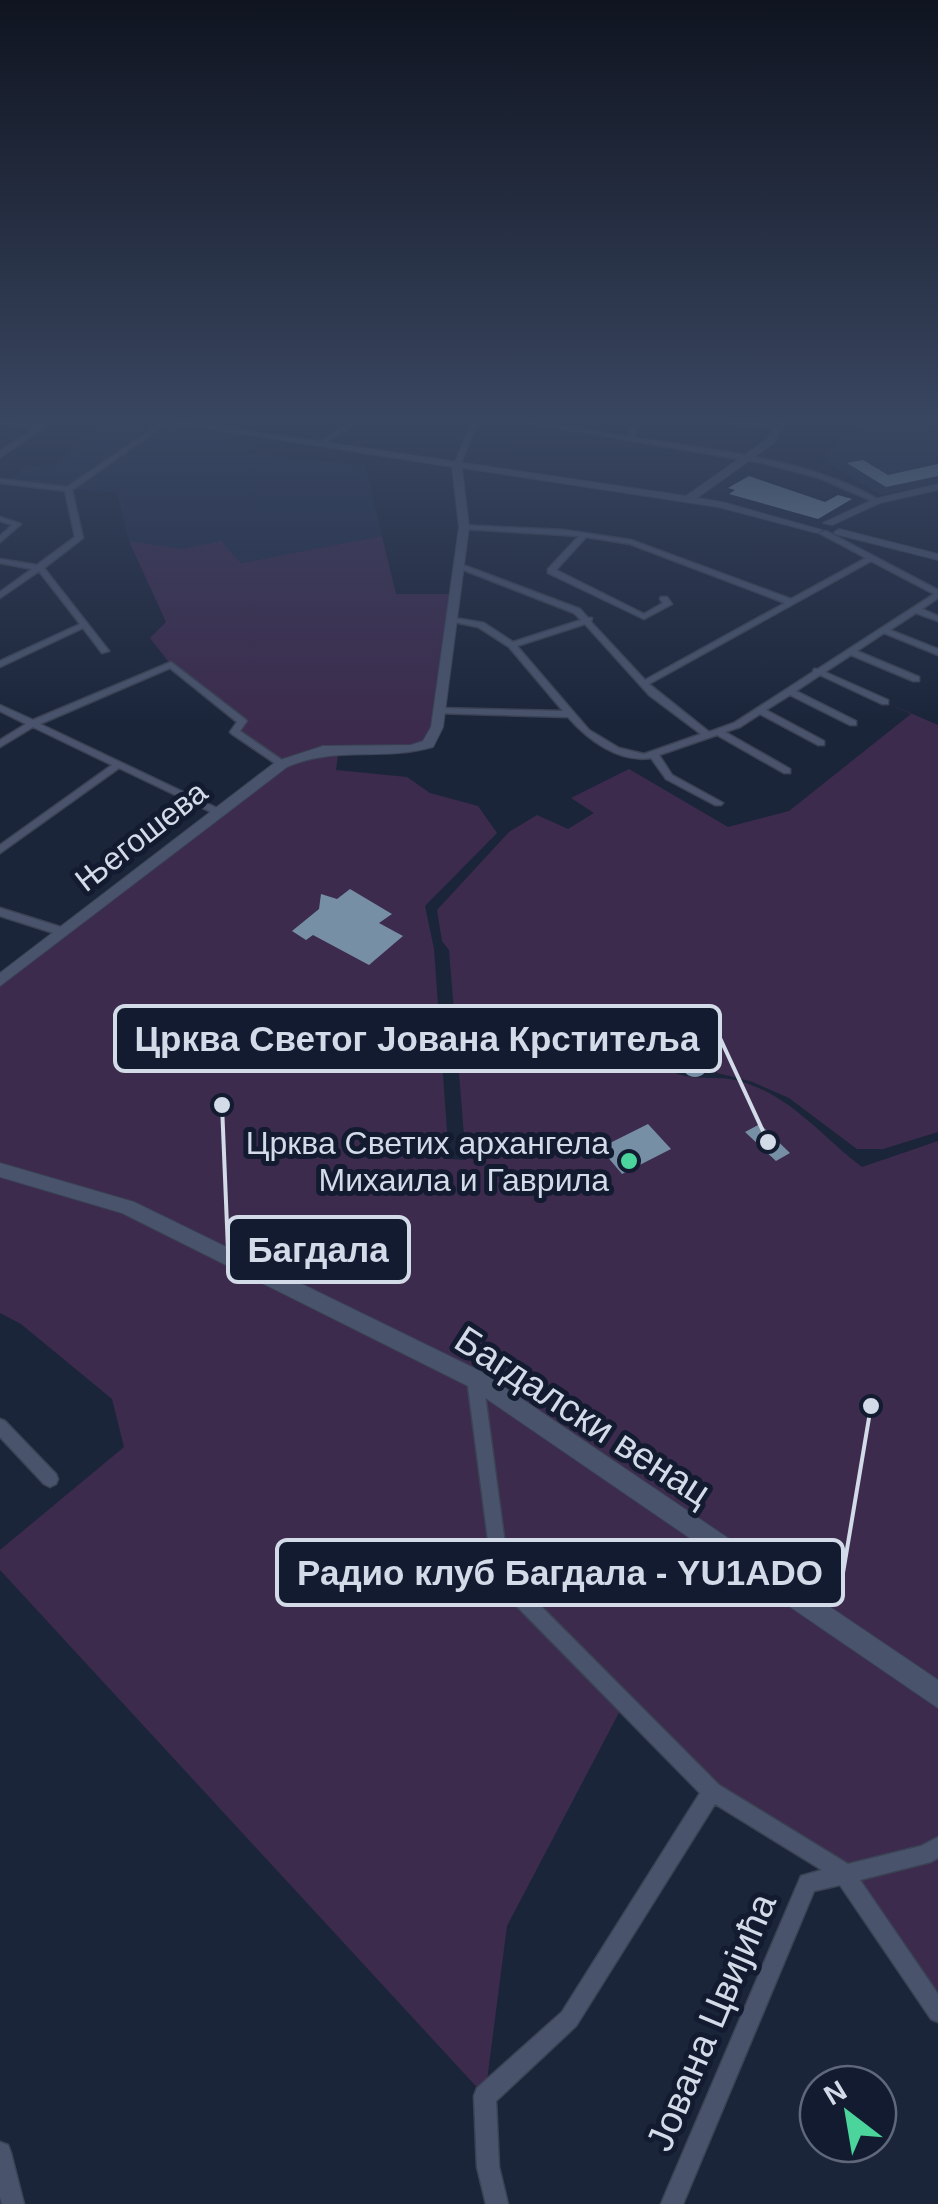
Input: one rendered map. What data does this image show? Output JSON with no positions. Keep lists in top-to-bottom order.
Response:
{
  "streets": {
    "street": ["Његошева", "Багдалски венац", "Јована Цвијића"]
  },
  "places": [
    "Багдала",
    "Црква Светог Јована Крститеља",
    "Црква Светих архангела Михаила и Гаврила",
    "Радио клуб Багдала - YU1ADO"
  ],
  "north": "top left"
}
